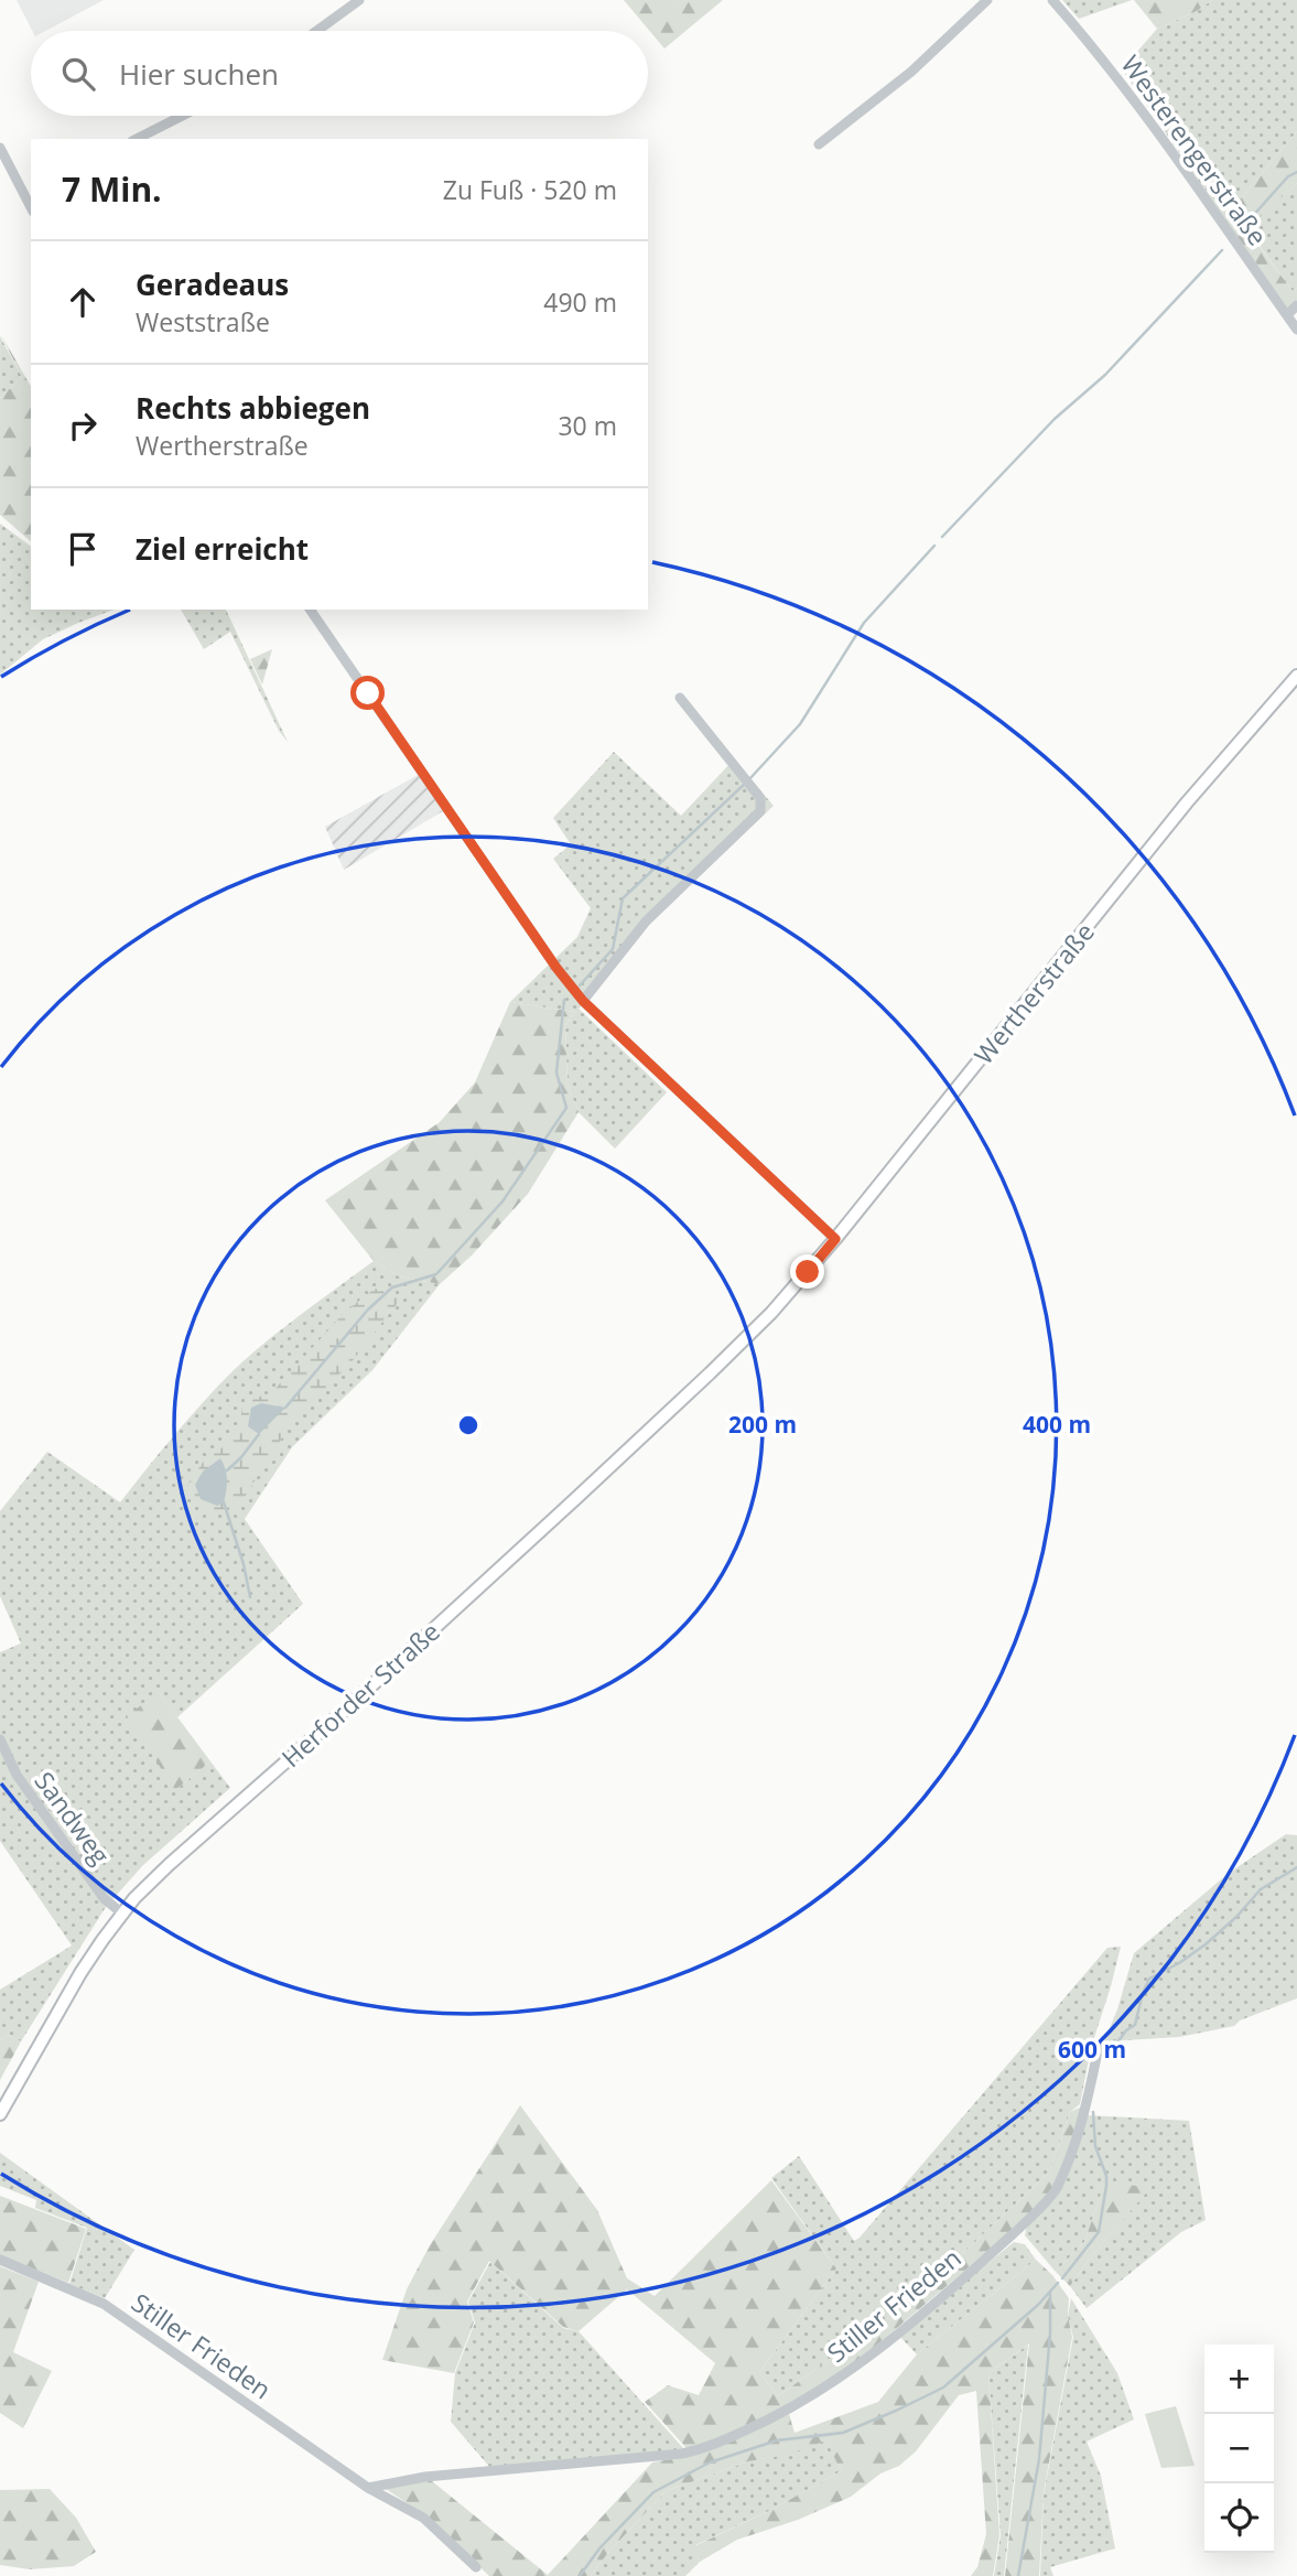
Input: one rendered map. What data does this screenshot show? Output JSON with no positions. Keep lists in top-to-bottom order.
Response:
{
  "streets": {
    "main road": ["Wertherstraße", "Herforder Straße"],
    "street": ["Westerengerstraße", "Sandweg", "Stiller Frieden"]
  },
  "crossings": [
    ["Wertherstraße", "Herforder Straße"],
    ["Herforder Straße", "Sandweg"]
  ],
  "page": {
    "search": "Hier suchen",
    "heading": ["7 Min.", "Zu Fuß · 520 m"],
    "list": [
      ["Geradeaus", "Weststraße", "490 m"],
      ["Rechts abbiegen", "Wertherstraße", "30 m"],
      "Ziel erreicht"
    ],
    "map_buttons": ["+", "−"]
  },
  "rings": ["200 m", "400 m", "600 m"]
}
